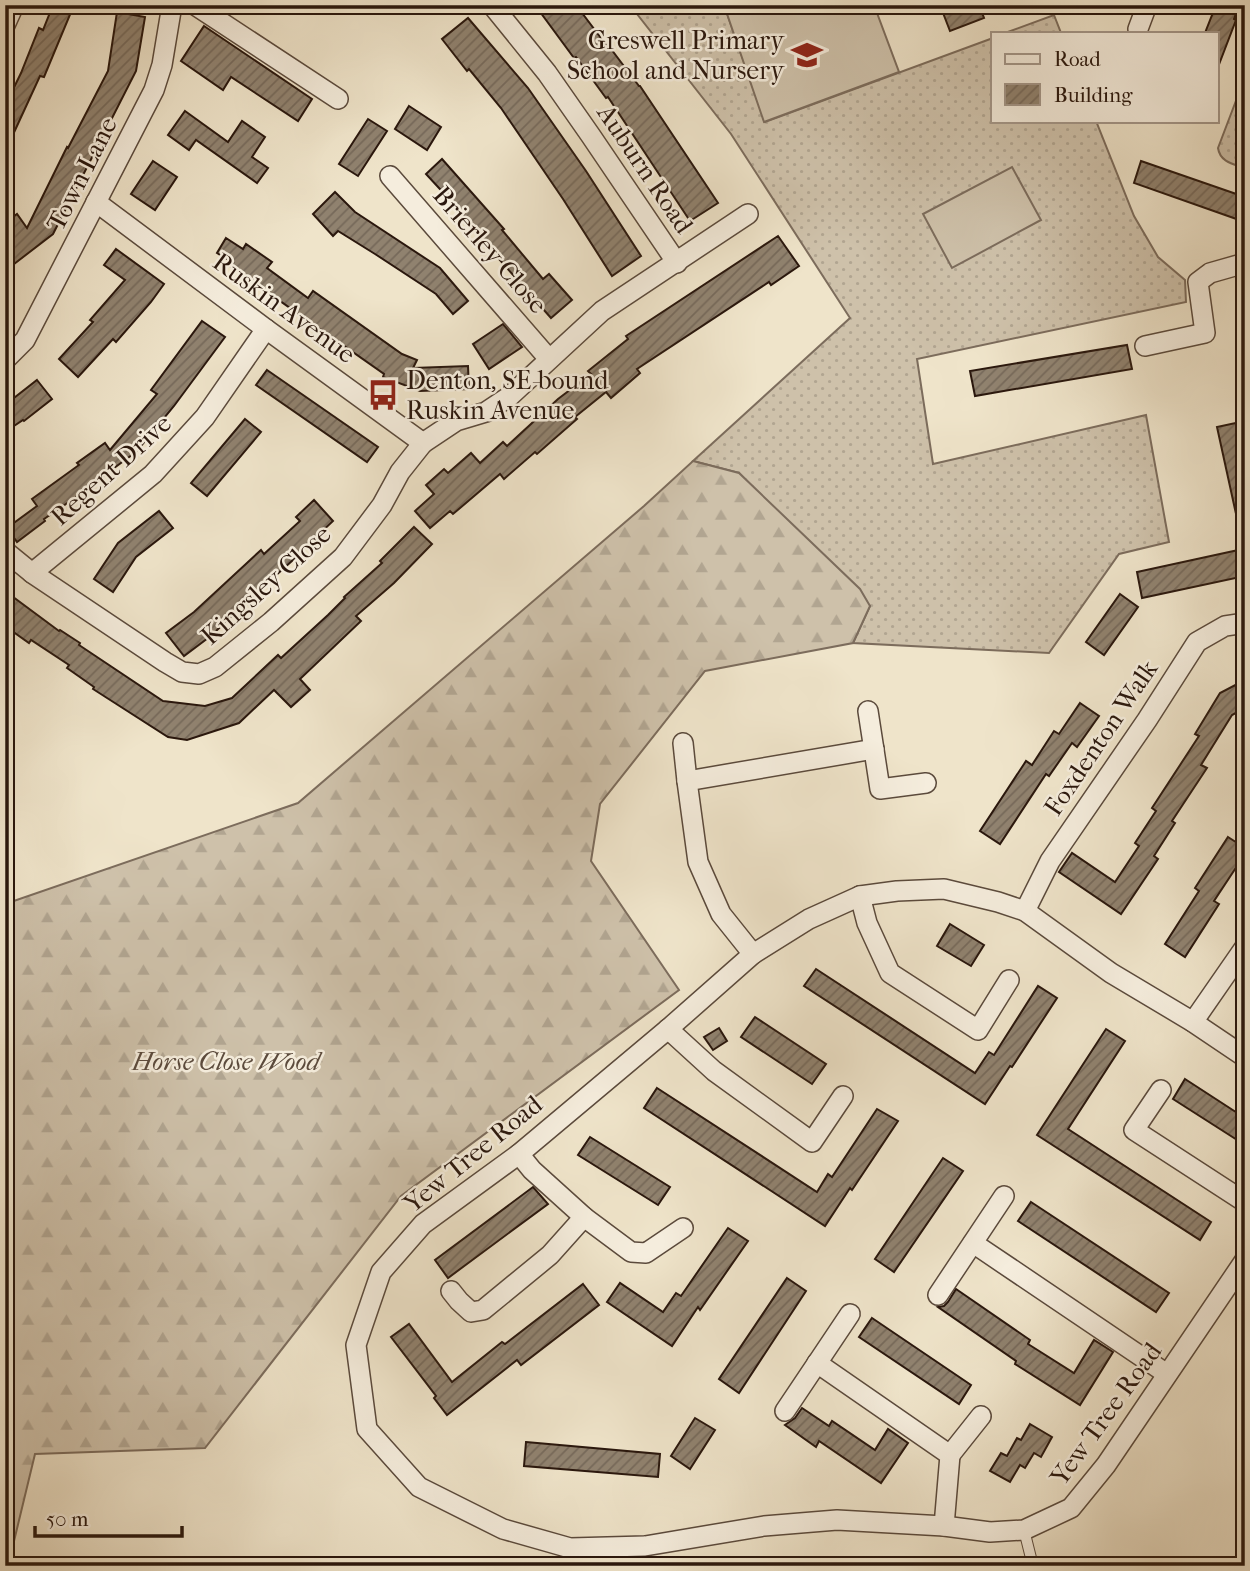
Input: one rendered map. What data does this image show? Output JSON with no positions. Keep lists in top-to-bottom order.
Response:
{
  "streets": {
    "street": [
      "Auburn Road",
      "Town Lane",
      "Brierley Close",
      "Ruskin Avenue",
      "Regent Drive",
      "Kingsley Close",
      "Foxdenton Walk",
      "Yew Tree Road"
    ]
  },
  "crossings": [
    ["Town Lane", "Ruskin Avenue"],
    ["Ruskin Avenue", "Regent Drive"],
    ["Ruskin Avenue", "Kingsley Close"],
    ["Regent Drive", "Kingsley Close"],
    ["Foxdenton Walk", "Yew Tree Road"]
  ],
  "parks": ["Horse Close Wood"],
  "places": {
    "school or university": ["Greswell Primary School and Nursery"],
    "bus stop": ["Denton, SE-bound Ruskin Avenue"]
  },
  "legend": ["Road", "Building"],
  "scale_bar": "50 m"
}
